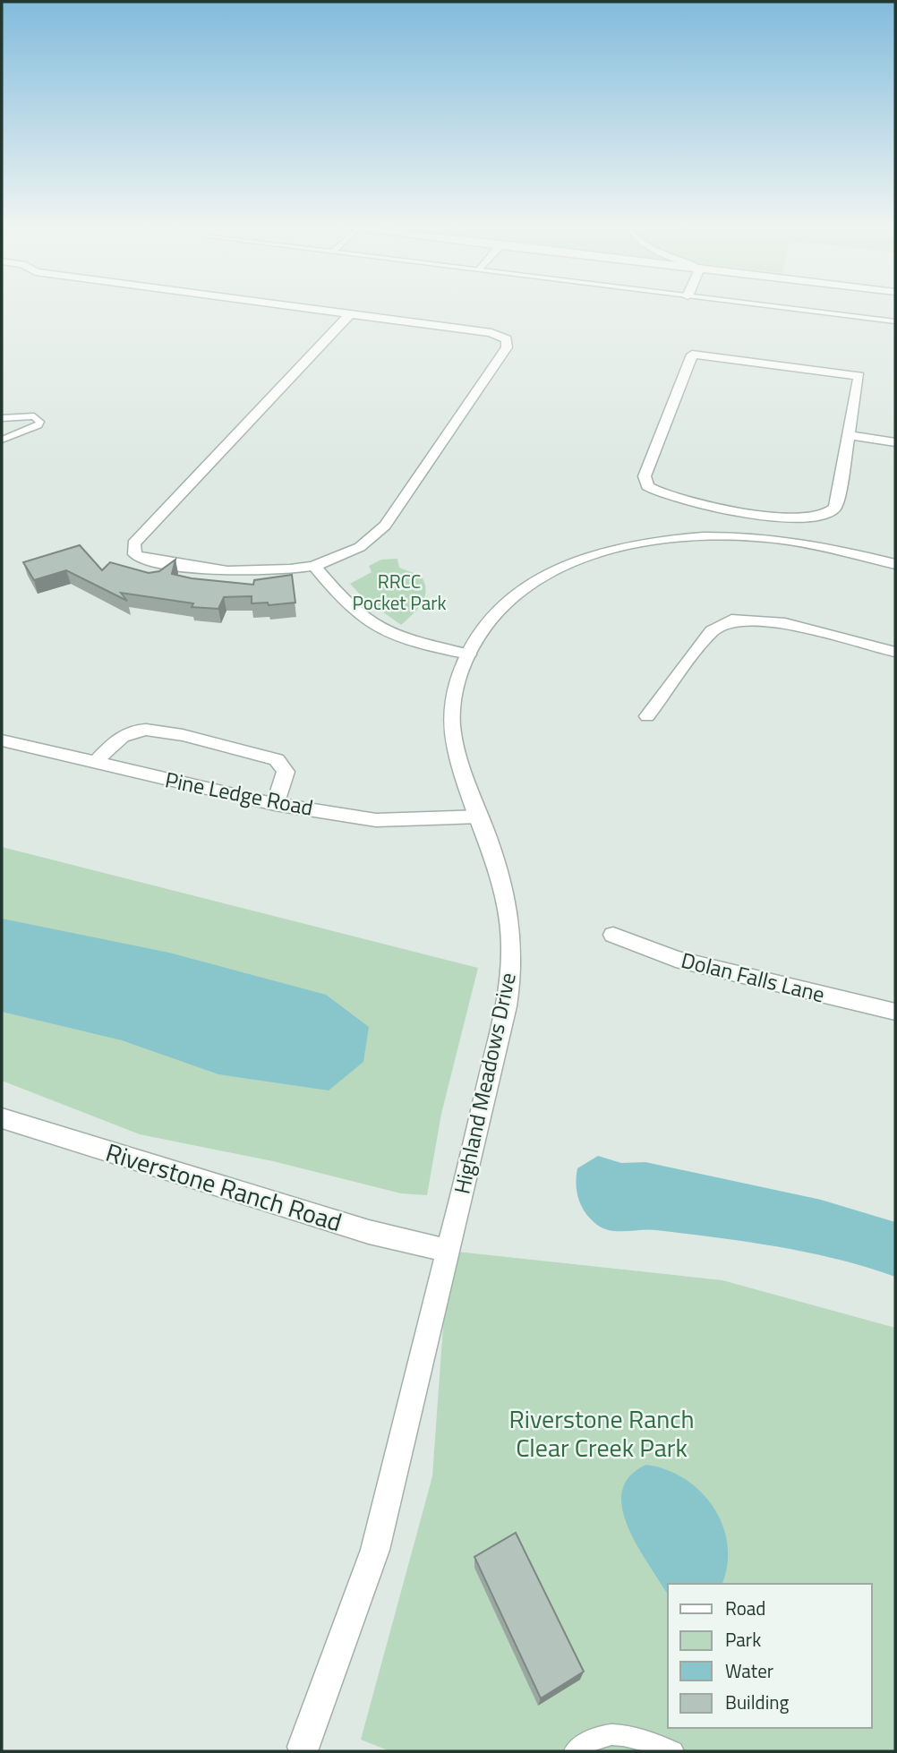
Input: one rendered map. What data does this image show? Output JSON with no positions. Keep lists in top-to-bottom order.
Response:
{
  "streets": {
    "street": [
      "Pine Ledge Road",
      "Dolan Falls Lane",
      "Highland Meadows Drive",
      "Riverstone Ranch Road"
    ]
  },
  "crossings": [
    ["Pine Ledge Road", "Highland Meadows Drive"],
    ["Highland Meadows Drive", "Riverstone Ranch Road"]
  ],
  "parks": ["RRCC Pocket Park", "Riverstone Ranch Clear Creek Park"],
  "legend": [
    "Road",
    "Park",
    "Water",
    "Building"
  ]
}
